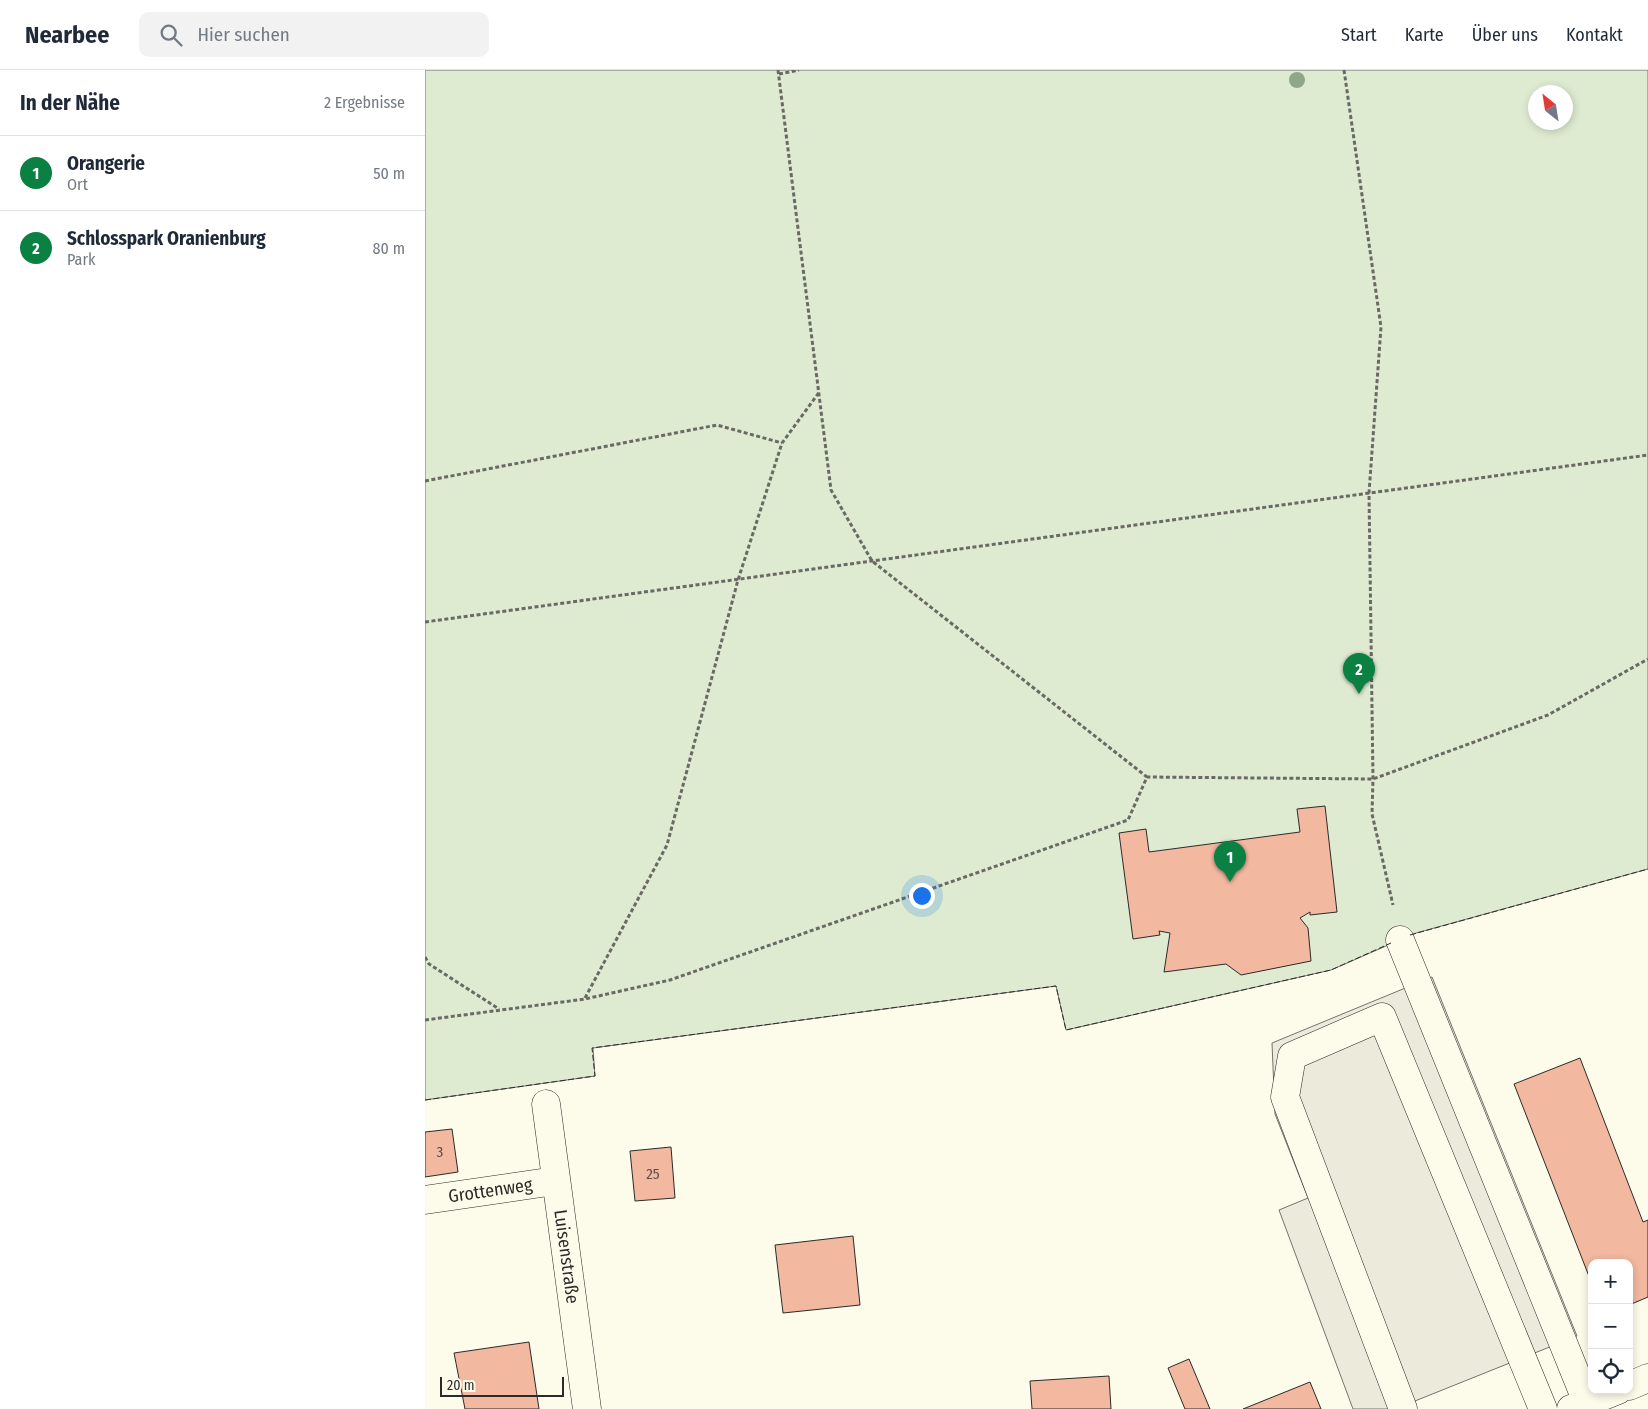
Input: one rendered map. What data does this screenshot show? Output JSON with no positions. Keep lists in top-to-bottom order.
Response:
{
  "streets": {
    "street": ["Grottenweg", "Luisenstraße"]
  },
  "crossings": [
    ["Grottenweg", "Luisenstraße"]
  ],
  "house_numbers": ["3", "25"],
  "scale_bar": "20 m",
  "north": "top left",
  "page": {
    "header": "Nearbee",
    "search": "Hier suchen",
    "nav": [
      "Start",
      "Karte",
      "Über uns",
      "Kontakt"
    ],
    "heading": ["In der Nähe", "2 Ergebnisse"],
    "list": [
      {
        "mark": "1",
        "name": "Orangerie",
        "note": "Ort",
        "value": "50 m"
      },
      {
        "mark": "2",
        "name": "Schlosspark Oranienburg",
        "note": "Park",
        "value": "80 m"
      }
    ],
    "pins": ["2", "1"],
    "map_buttons": ["+", "−"],
    "scale": "20 m"
  }
}
